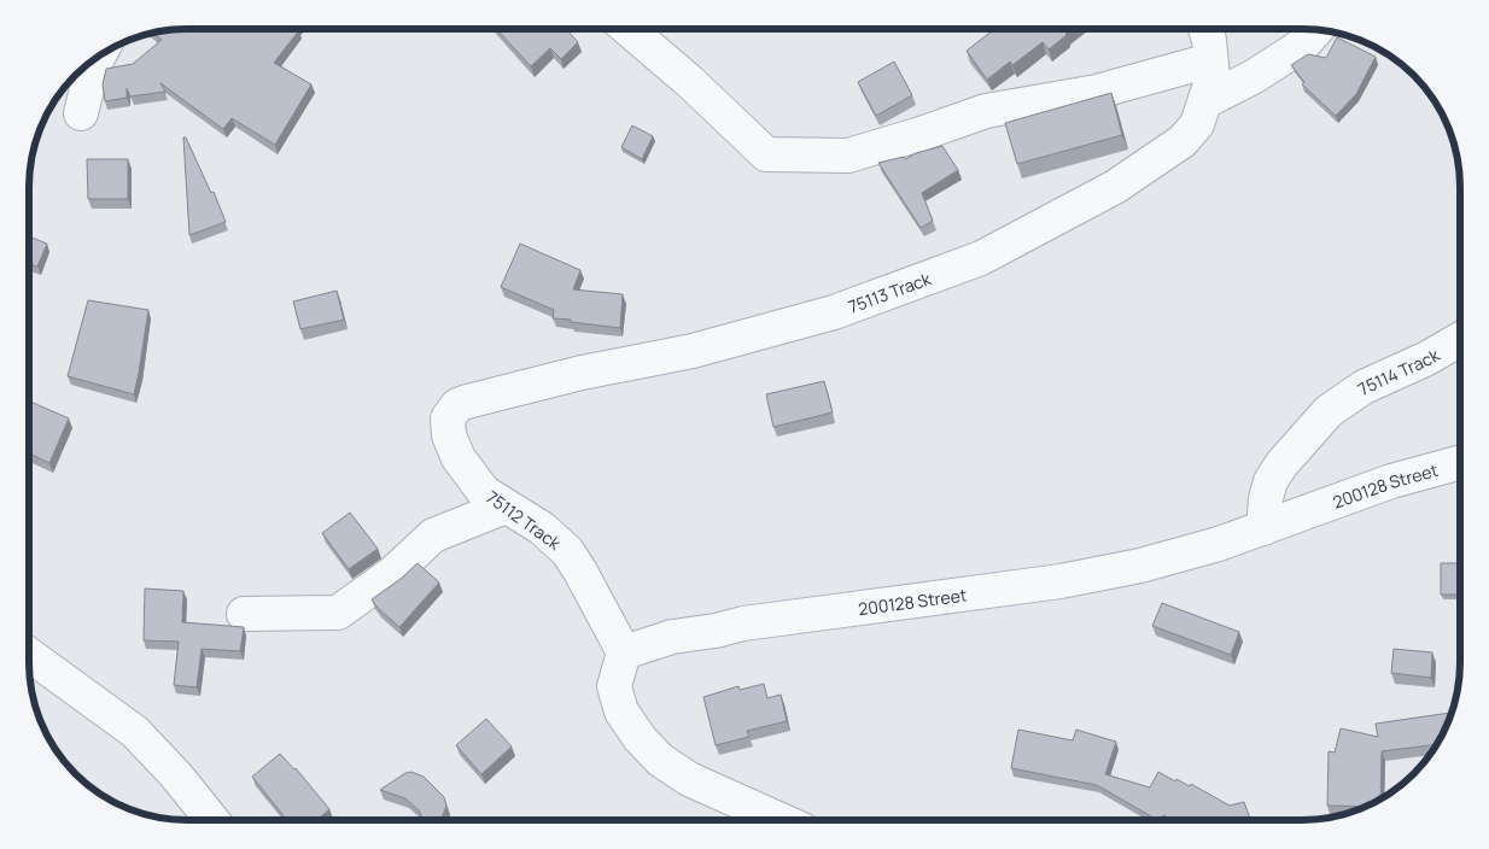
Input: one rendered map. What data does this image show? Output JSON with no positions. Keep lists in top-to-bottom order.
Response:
{
  "streets": {
    "street": [
      "75113 Track",
      "75114 Track",
      "200128 Street",
      "75112 Track"
    ]
  },
  "crossings": [
    ["75113 Track", "75112 Track"],
    ["75114 Track", "200128 Street"],
    ["200128 Street", "75112 Track"]
  ]
}
